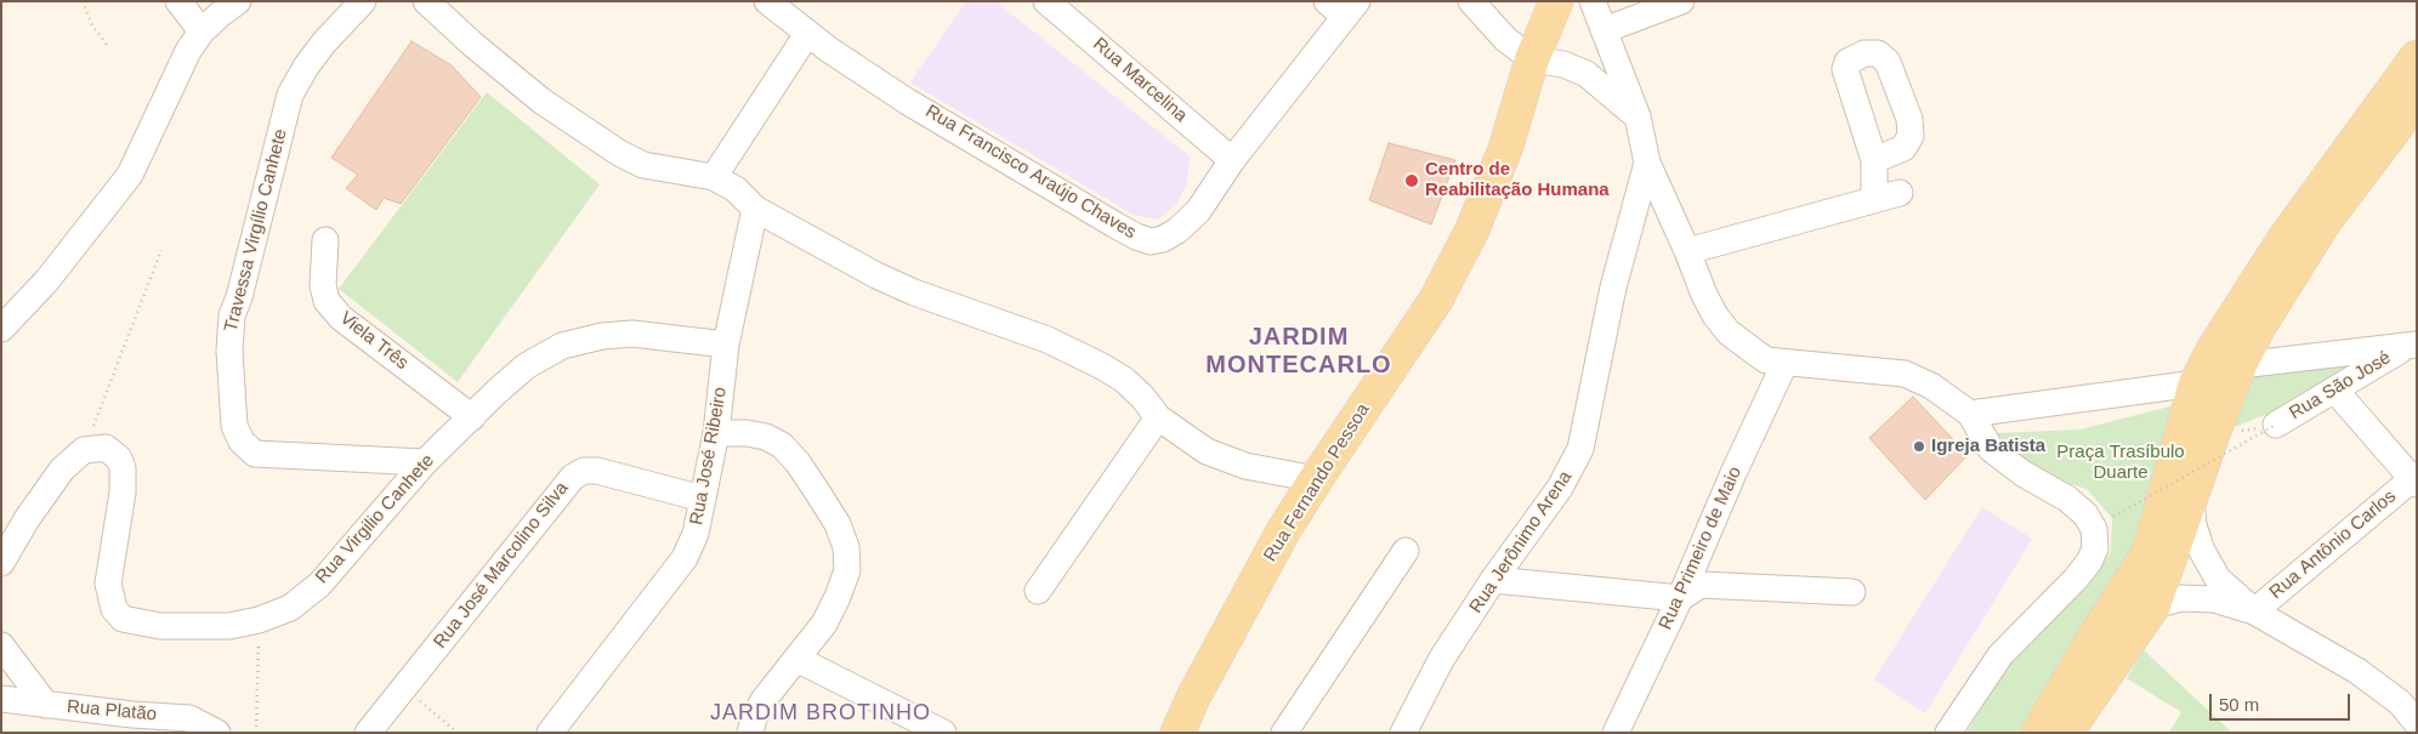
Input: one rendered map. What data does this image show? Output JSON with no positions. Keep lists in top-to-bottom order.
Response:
{
  "streets": {
    "main road": ["Rua Fernando Pessoa"],
    "street": [
      "Rua Marcelina",
      "Rua Francisco Araújo Chaves",
      "Travessa Virgílio Canhete",
      "Viela Três",
      "Rua São José",
      "Rua José Ribeiro",
      "Rua Virgilio Canhete",
      "Rua Jerônimo Arena",
      "Rua Antônio Carlos",
      "Rua Primeiro de Maio",
      "Rua José Marcolino Silva",
      "Rua Platão"
    ]
  },
  "crossings": [
    ["Rua Marcelina", "Rua Francisco Araújo Chaves"],
    ["Travessa Virgílio Canhete", "Rua Virgilio Canhete"],
    ["Viela Três", "Rua Virgilio Canhete"],
    ["Rua José Ribeiro", "Rua Virgilio Canhete"],
    ["Rua José Ribeiro", "Rua José Marcolino Silva"]
  ],
  "districts": ["JARDIM MONTECARLO", "JARDIM BROTINHO"],
  "parks": ["Praça Trasíbulo Duarte"],
  "places": ["Centro de Reabilitação Humana", "Igreja Batista"],
  "scale_bar": "50 m"
}
